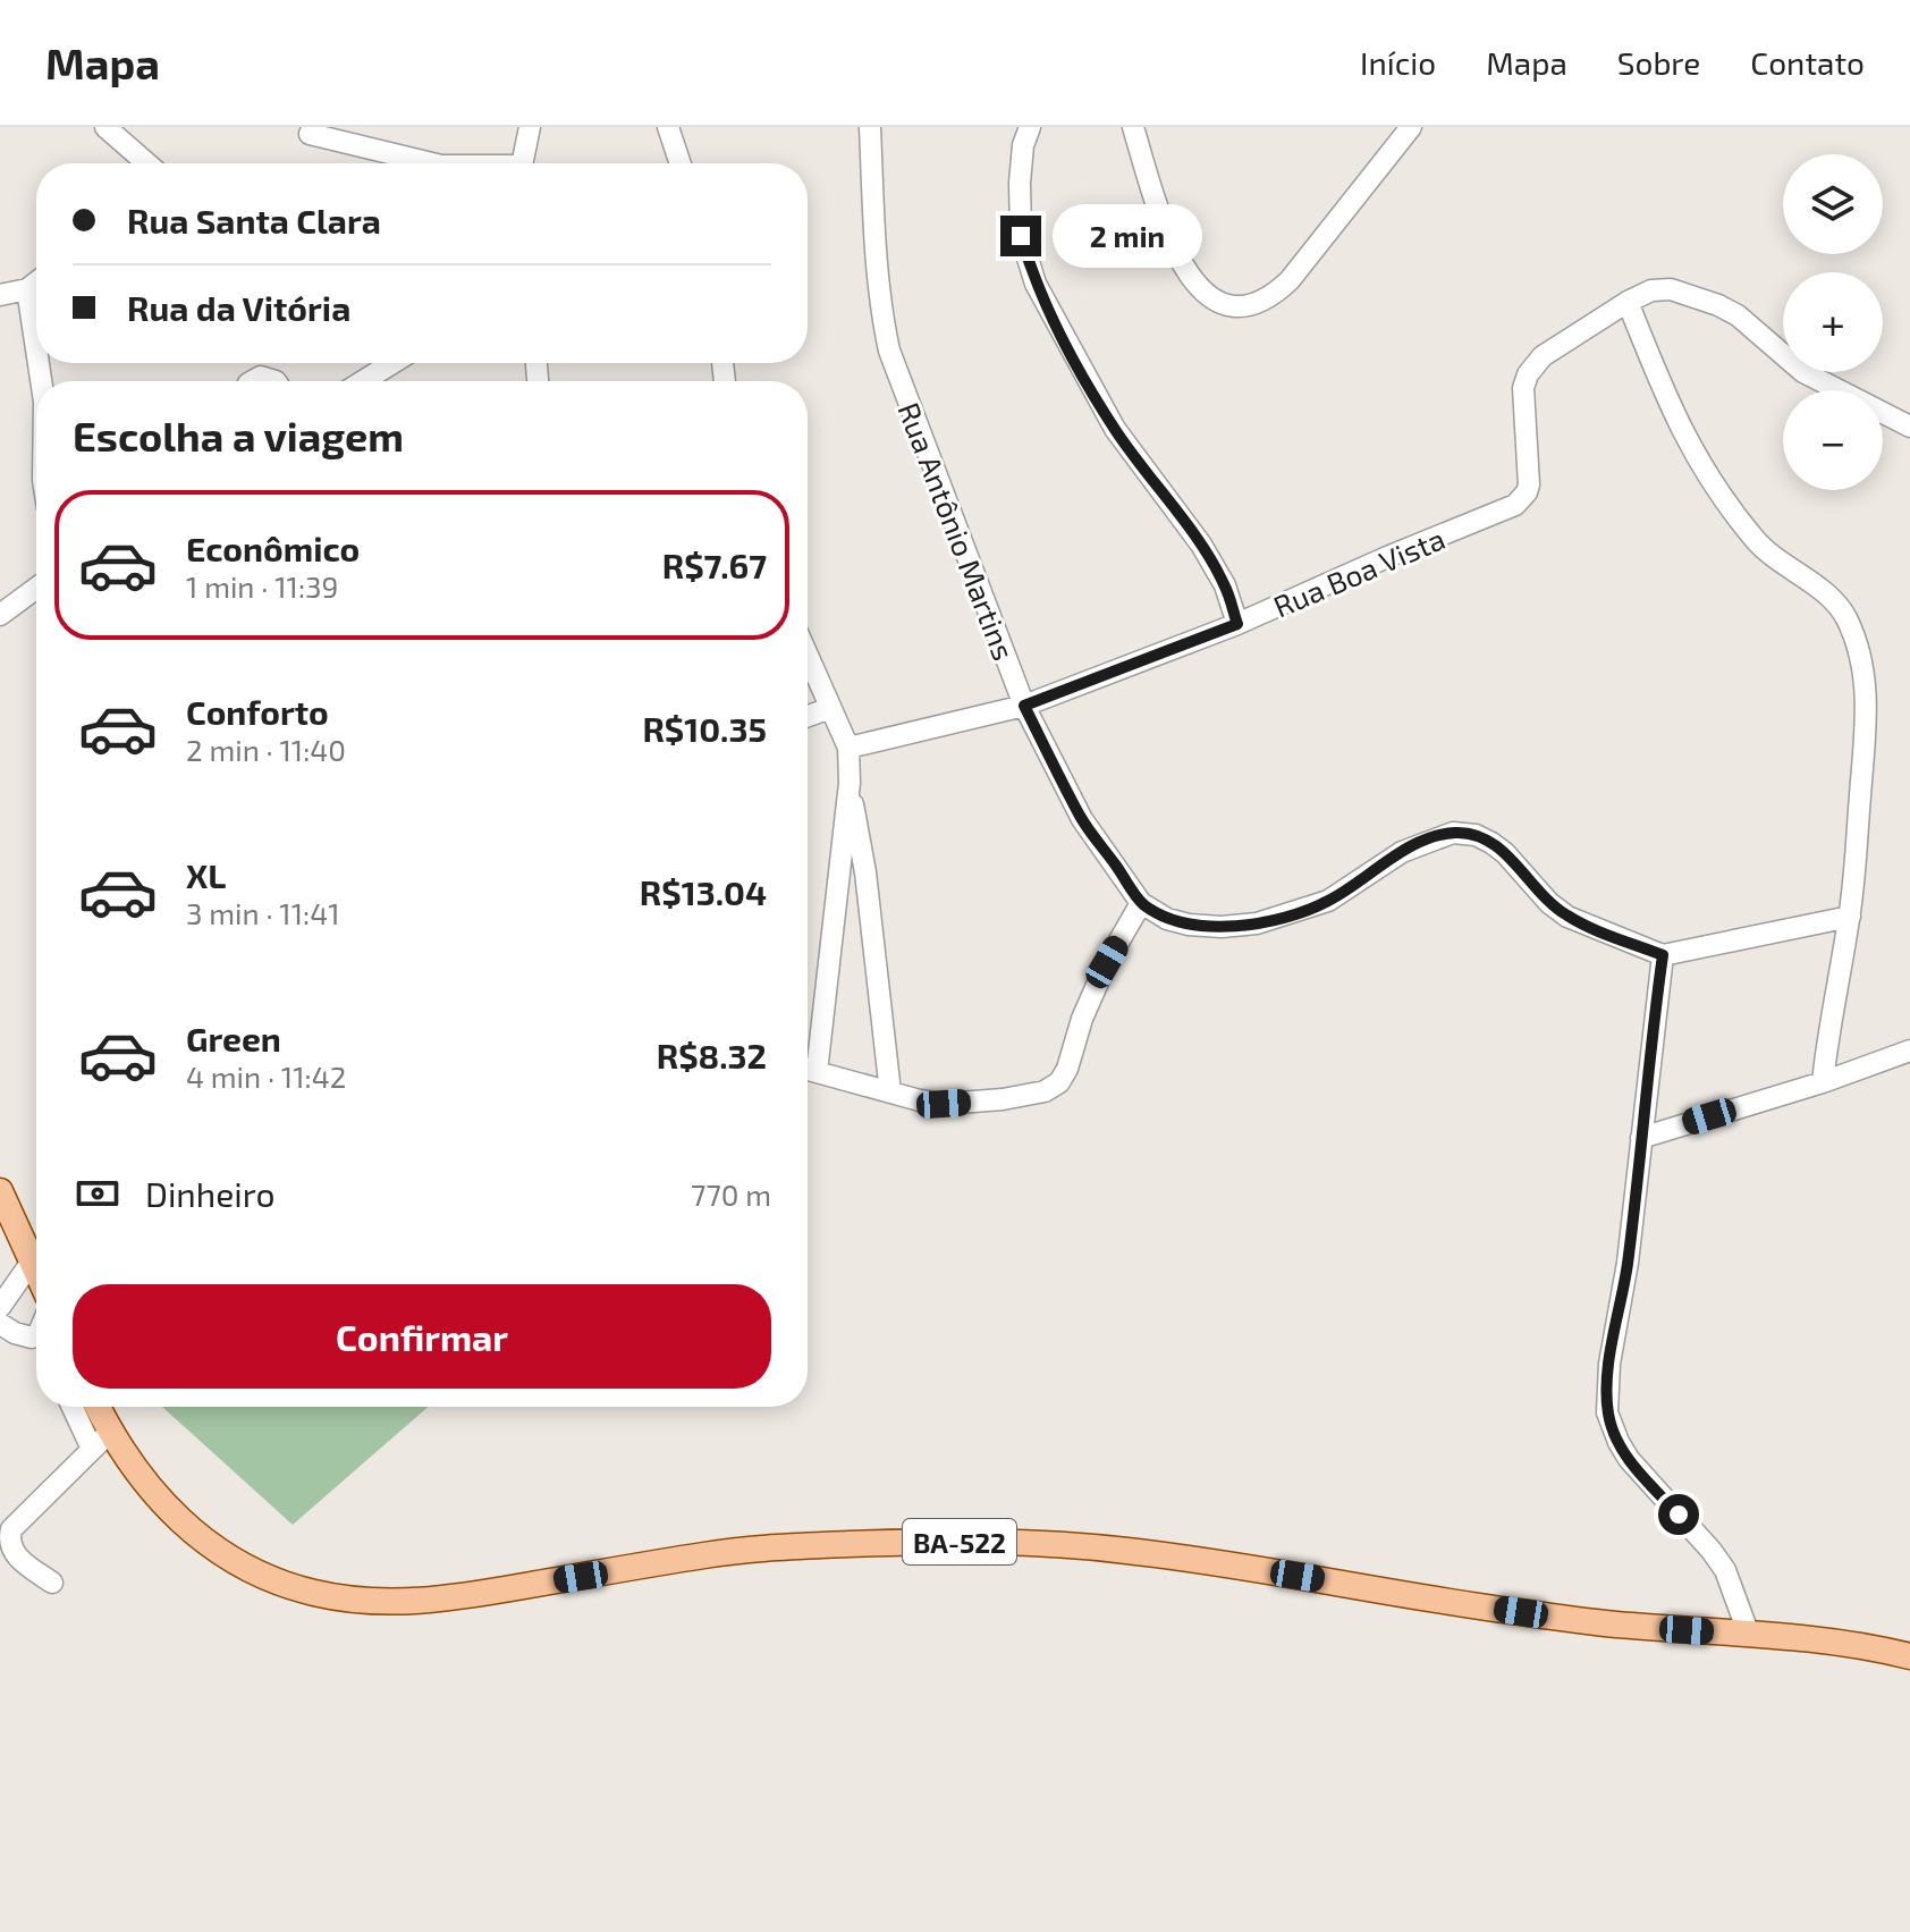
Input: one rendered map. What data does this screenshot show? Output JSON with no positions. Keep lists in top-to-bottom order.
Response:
{
  "streets": {
    "main road": ["BA-522"],
    "street": ["Rua Antônio Martins", "Rua Boa Vista"]
  },
  "crossings": [
    ["Rua Antônio Martins", "Rua Boa Vista"]
  ],
  "page": {
    "header": "Mapa",
    "nav": [
      "Início",
      "Mapa",
      "Sobre",
      "Contato"
    ],
    "map_buttons": ["+", "−"],
    "banner": ["Rua Santa Clara", "Rua da Vitória"],
    "bubble": "2 min",
    "heading": "Escolha a viagem",
    "list": [
      {
        "name": "Econômico",
        "note": "1 min · 11:39",
        "value": "R$7.67"
      },
      {
        "name": "Conforto",
        "note": "2 min · 11:40",
        "value": "R$10.35"
      },
      {
        "name": "XL",
        "note": "3 min · 11:41",
        "value": "R$13.04"
      },
      {
        "name": "Green",
        "note": "4 min · 11:42",
        "value": "R$8.32"
      }
    ],
    "pay": ["Dinheiro", "770 m"],
    "buttons": "Confirmar"
  }
}
